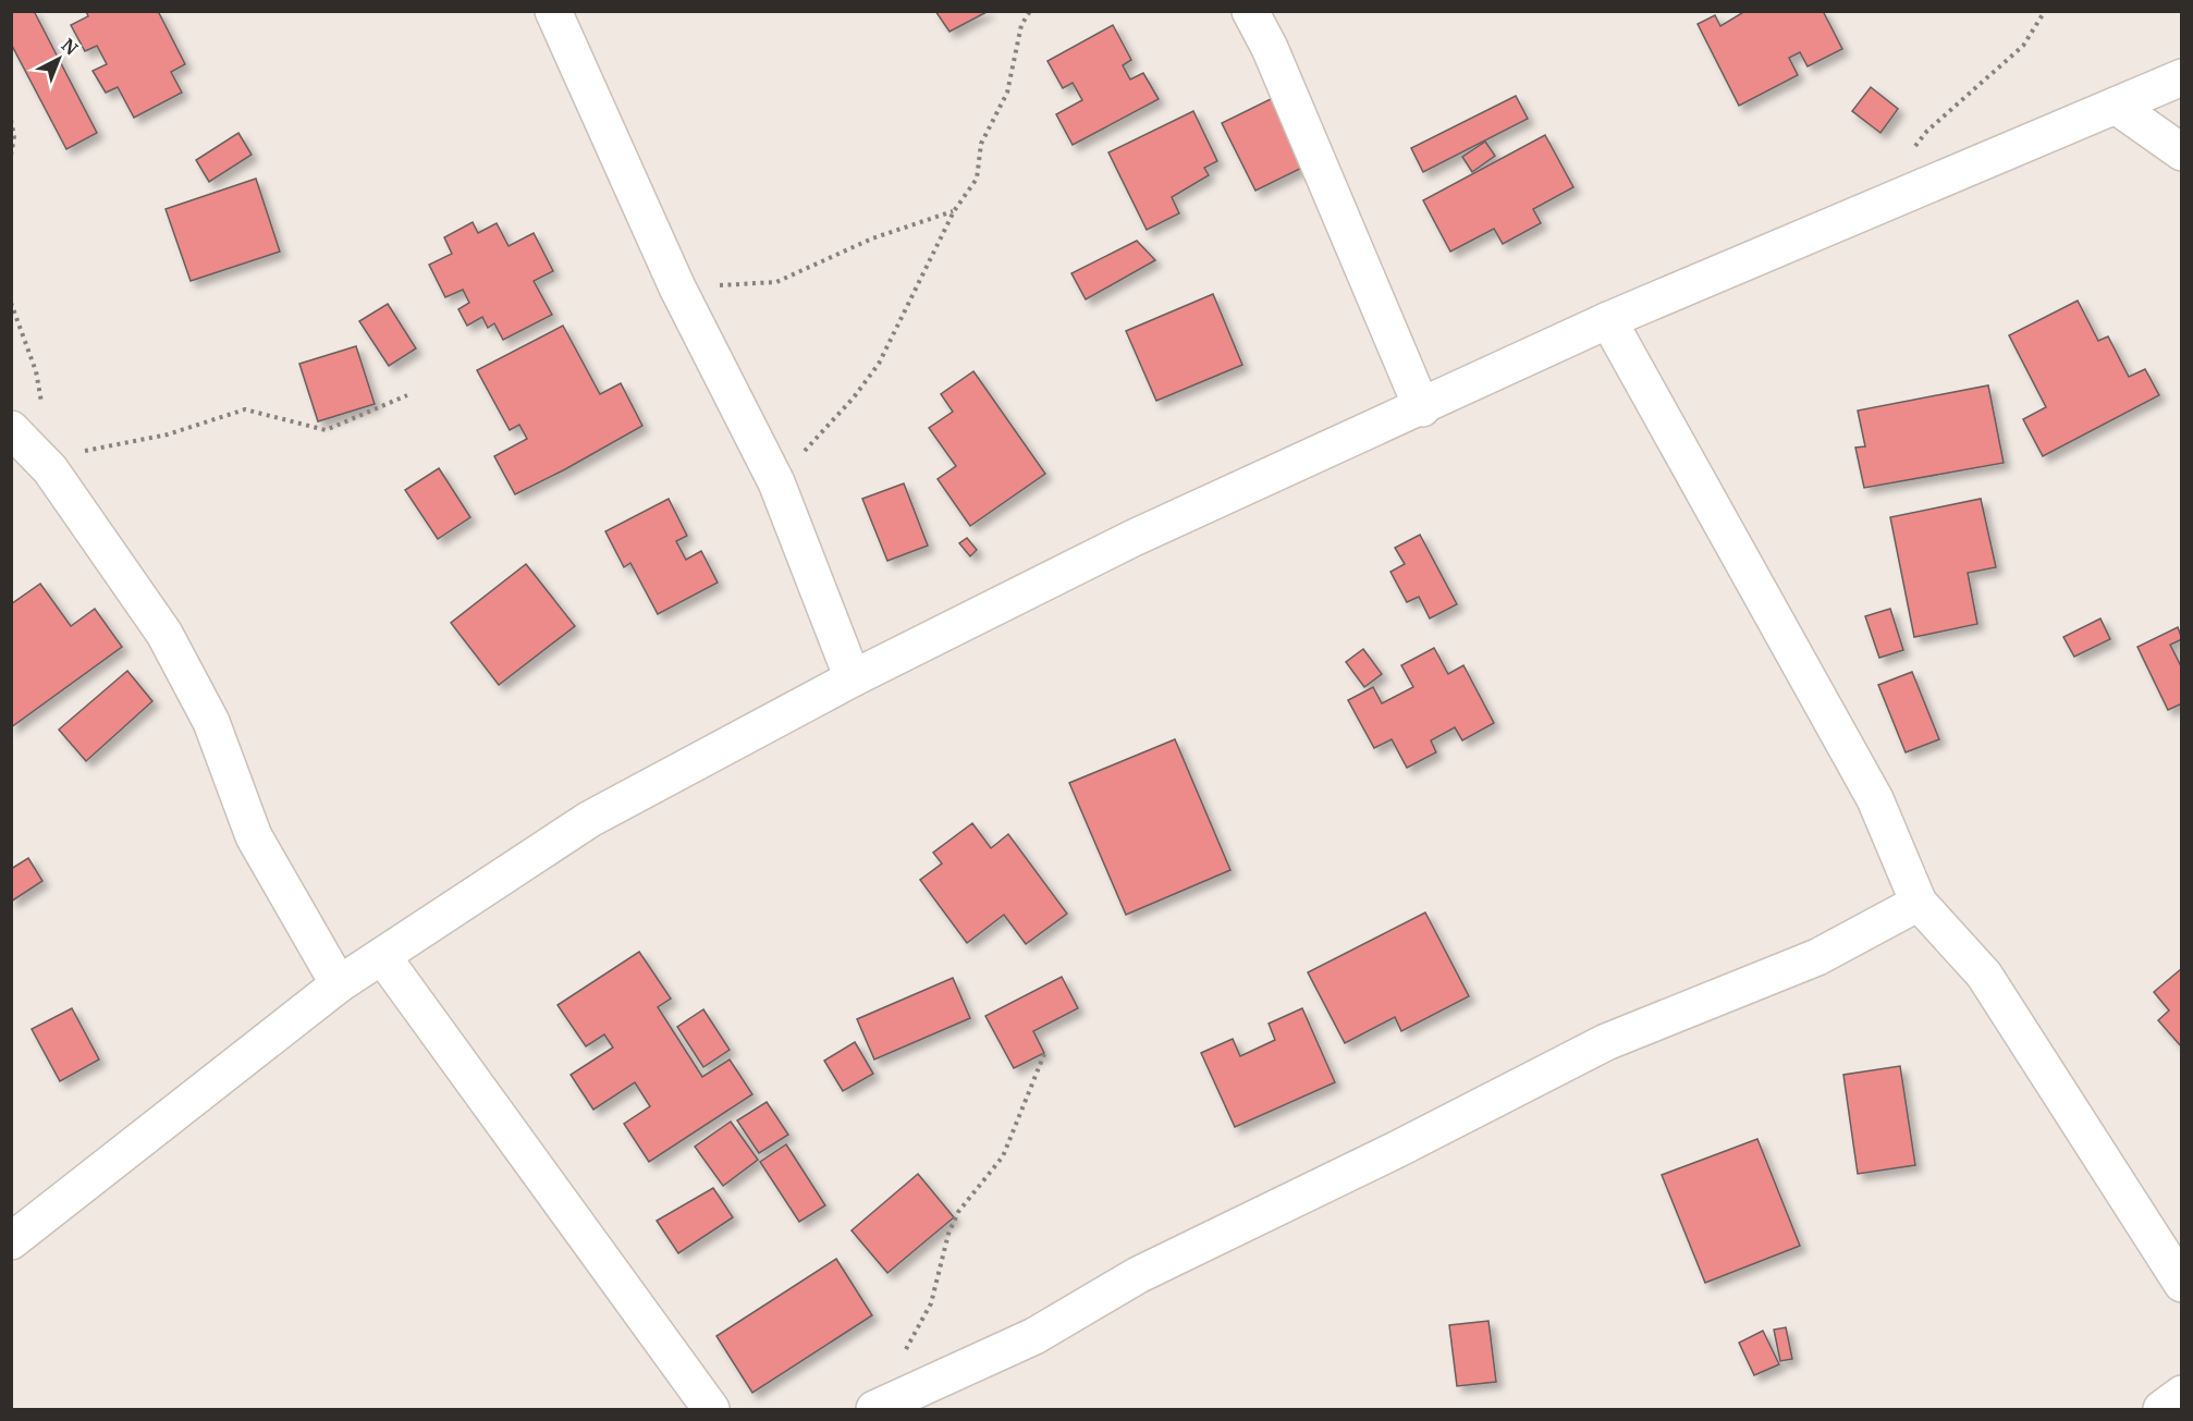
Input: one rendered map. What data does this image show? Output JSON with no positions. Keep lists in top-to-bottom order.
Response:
{
  "north": "top right"
}
